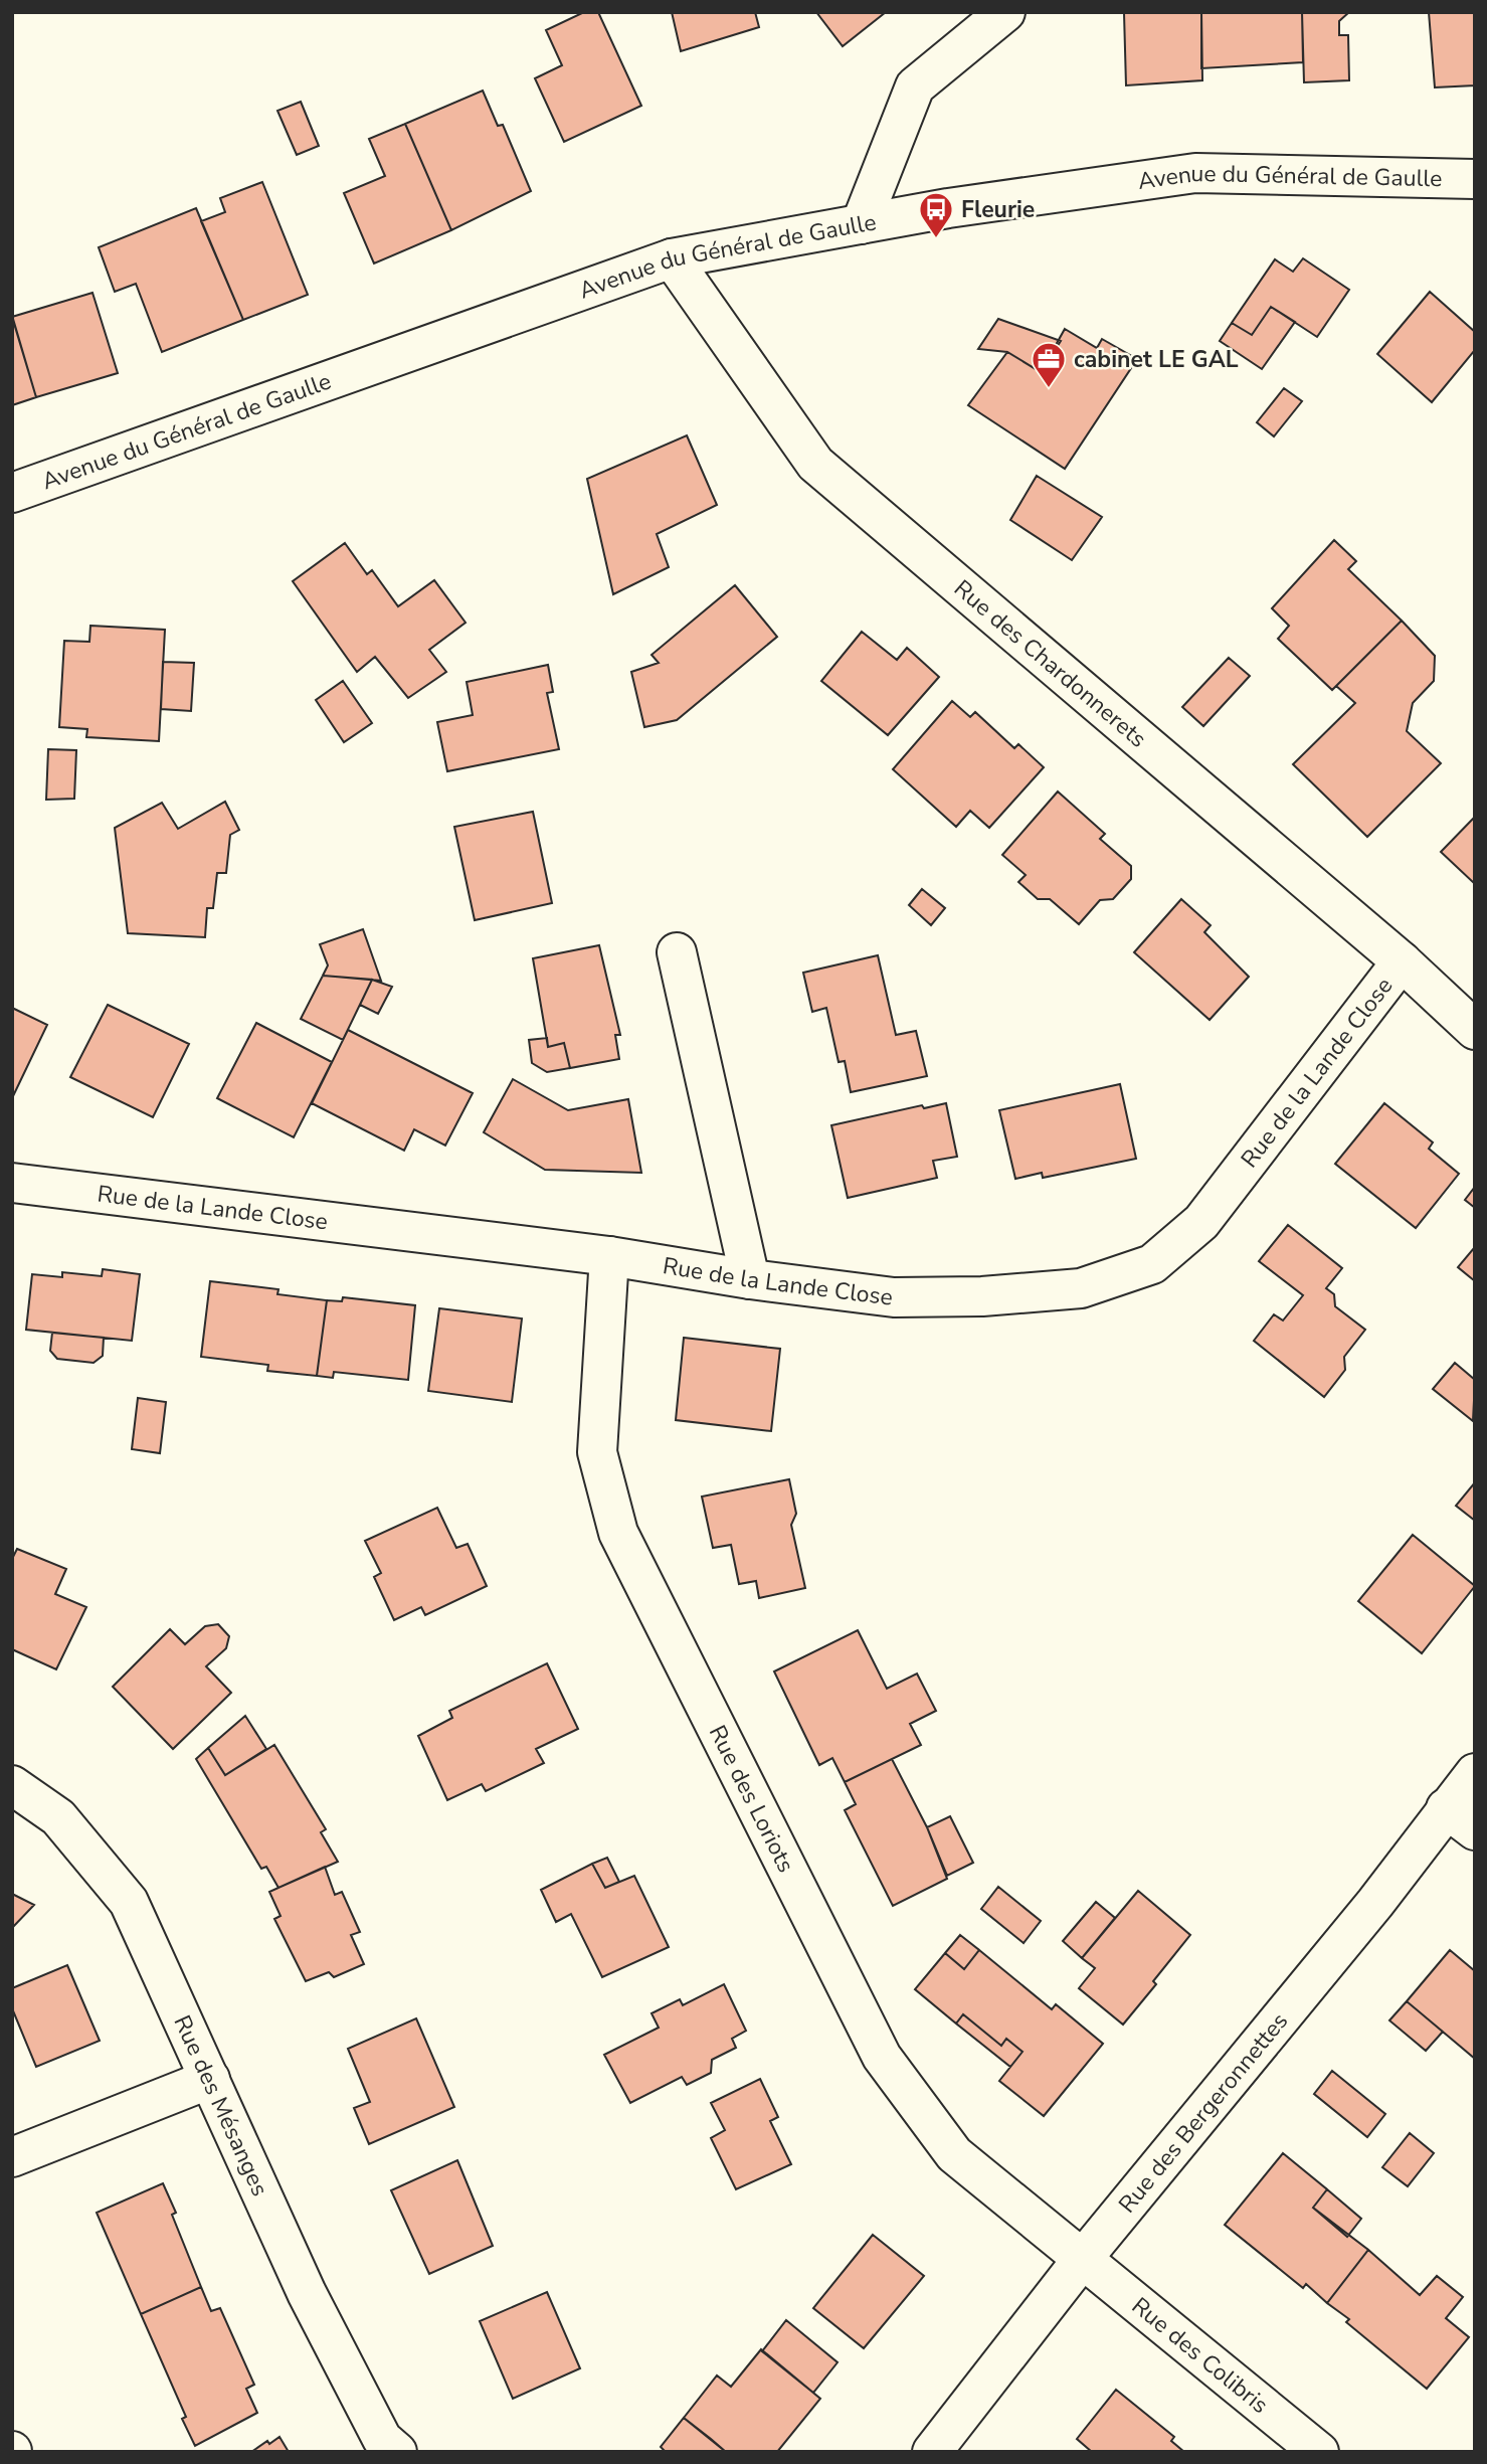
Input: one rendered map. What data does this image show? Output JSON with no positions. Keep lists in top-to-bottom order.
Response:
{
  "streets": {
    "street": [
      "Avenue du Général de Gaulle",
      "Rue des Chardonnerets",
      "Rue de la Lande Close",
      "Rue des Loriots",
      "Rue des Mésanges",
      "Rue des Bergeronnettes",
      "Rue des Colibris"
    ]
  },
  "crossings": [
    ["Avenue du Général de Gaulle", "Rue des Chardonnerets"],
    ["Rue des Chardonnerets", "Rue de la Lande Close"],
    ["Rue de la Lande Close", "Rue des Loriots"],
    ["Rue des Loriots", "Rue des Bergeronnettes"],
    ["Rue des Loriots", "Rue des Colibris"],
    ["Rue des Bergeronnettes", "Rue des Colibris"]
  ],
  "places": {
    "bus stop": ["Fleurie"],
    "office": ["cabinet LE GAL"]
  }
}
